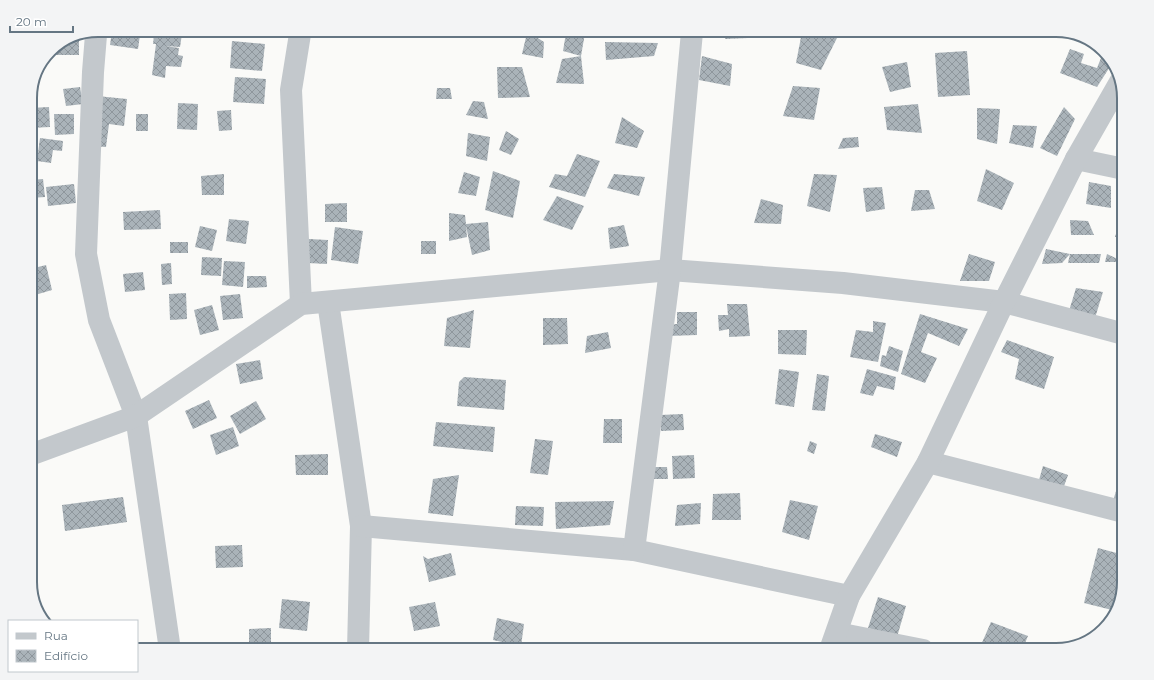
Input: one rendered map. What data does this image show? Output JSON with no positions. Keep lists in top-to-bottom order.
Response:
{
  "legend": ["Rua", "Edifício"],
  "scale_bar": "20 m"
}
